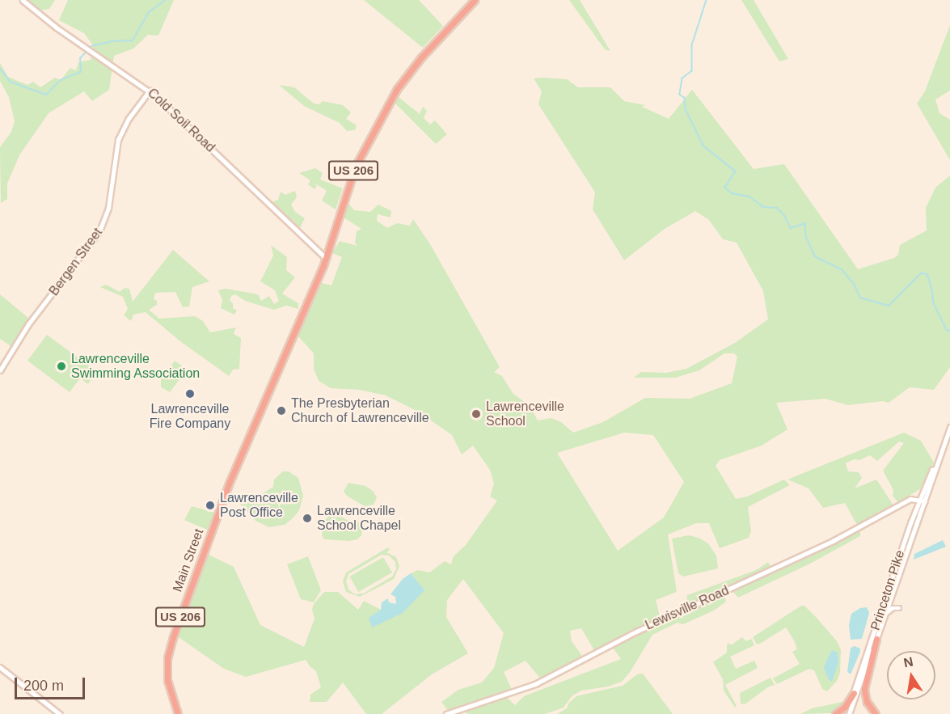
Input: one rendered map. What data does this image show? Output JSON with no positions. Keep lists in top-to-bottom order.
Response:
{
  "streets": {
    "highway": ["US 206", "Main Street"],
    "street": [
      "Cold Soil Road",
      "Bergen Street",
      "Princeton Pike",
      "Lewisville Road"
    ]
  },
  "crossings": [
    ["Cold Soil Road", "US 206"],
    ["Cold Soil Road", "Bergen Street"],
    ["Cold Soil Road", "Main Street"],
    ["US 206", "Main Street"],
    ["Princeton Pike", "Lewisville Road"]
  ],
  "places": [
    "Lawrenceville Swimming Association",
    "Lawrenceville Fire Company",
    "The Presbyterian Church of Lawrenceville",
    "Lawrenceville School",
    "Lawrenceville Post Office",
    "Lawrenceville School Chapel"
  ],
  "scale_bar": "200 m",
  "north": "top"
}
